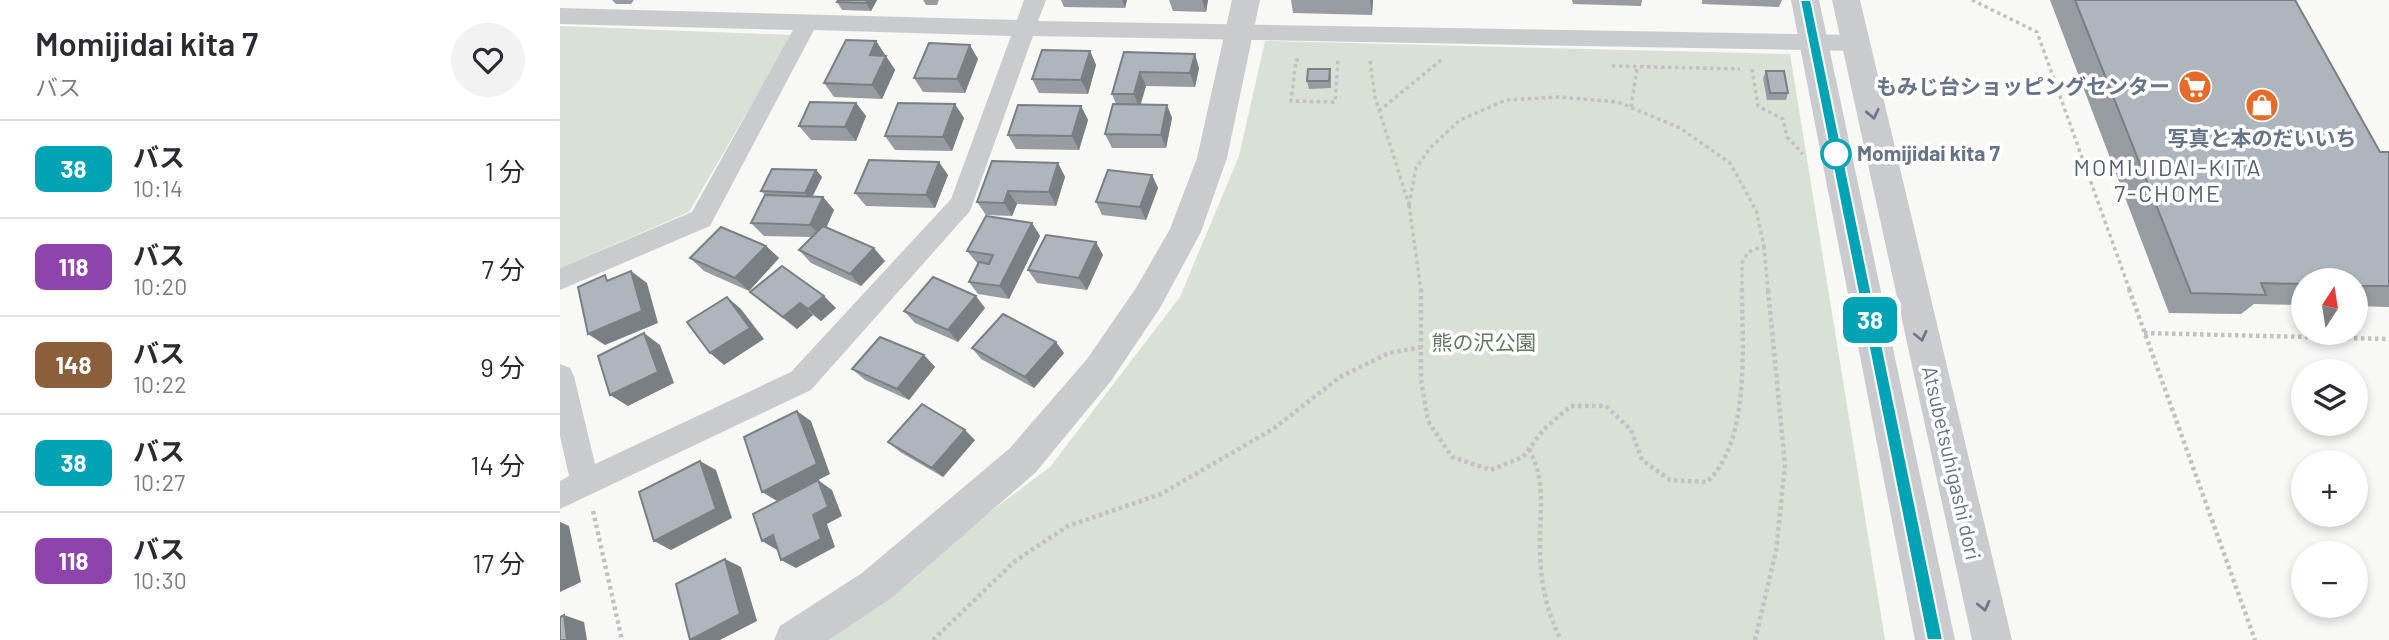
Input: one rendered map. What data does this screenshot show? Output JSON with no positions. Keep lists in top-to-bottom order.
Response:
{
  "streets": {
    "street": ["Atsubetsuhigashi dori"]
  },
  "districts": ["MOMIJIDAI-KITA 7-CHOME"],
  "parks": ["熊の沢公園"],
  "places": {
    "supermarket": ["もみじ台ショッピングセンター"],
    "shop": ["写真と本のだいいち"],
    "other": ["Momijidai kita 7"]
  },
  "lines": ["bus line 38"],
  "north": "top",
  "page": {
    "heading": ["Momijidai kita 7", "バス"],
    "on_map": "38",
    "list": [
      {
        "mark": "38",
        "name": "バス",
        "note": "10:14",
        "value": "1 分"
      },
      {
        "mark": "118",
        "name": "バス",
        "note": "10:20",
        "value": "7 分"
      },
      {
        "mark": "148",
        "name": "バス",
        "note": "10:22",
        "value": "9 分"
      },
      {
        "mark": "38",
        "name": "バス",
        "note": "10:27",
        "value": "14 分"
      },
      {
        "mark": "118",
        "name": "バス",
        "note": "10:30",
        "value": "17 分"
      }
    ],
    "map_buttons": ["+", "−"]
  }
}
